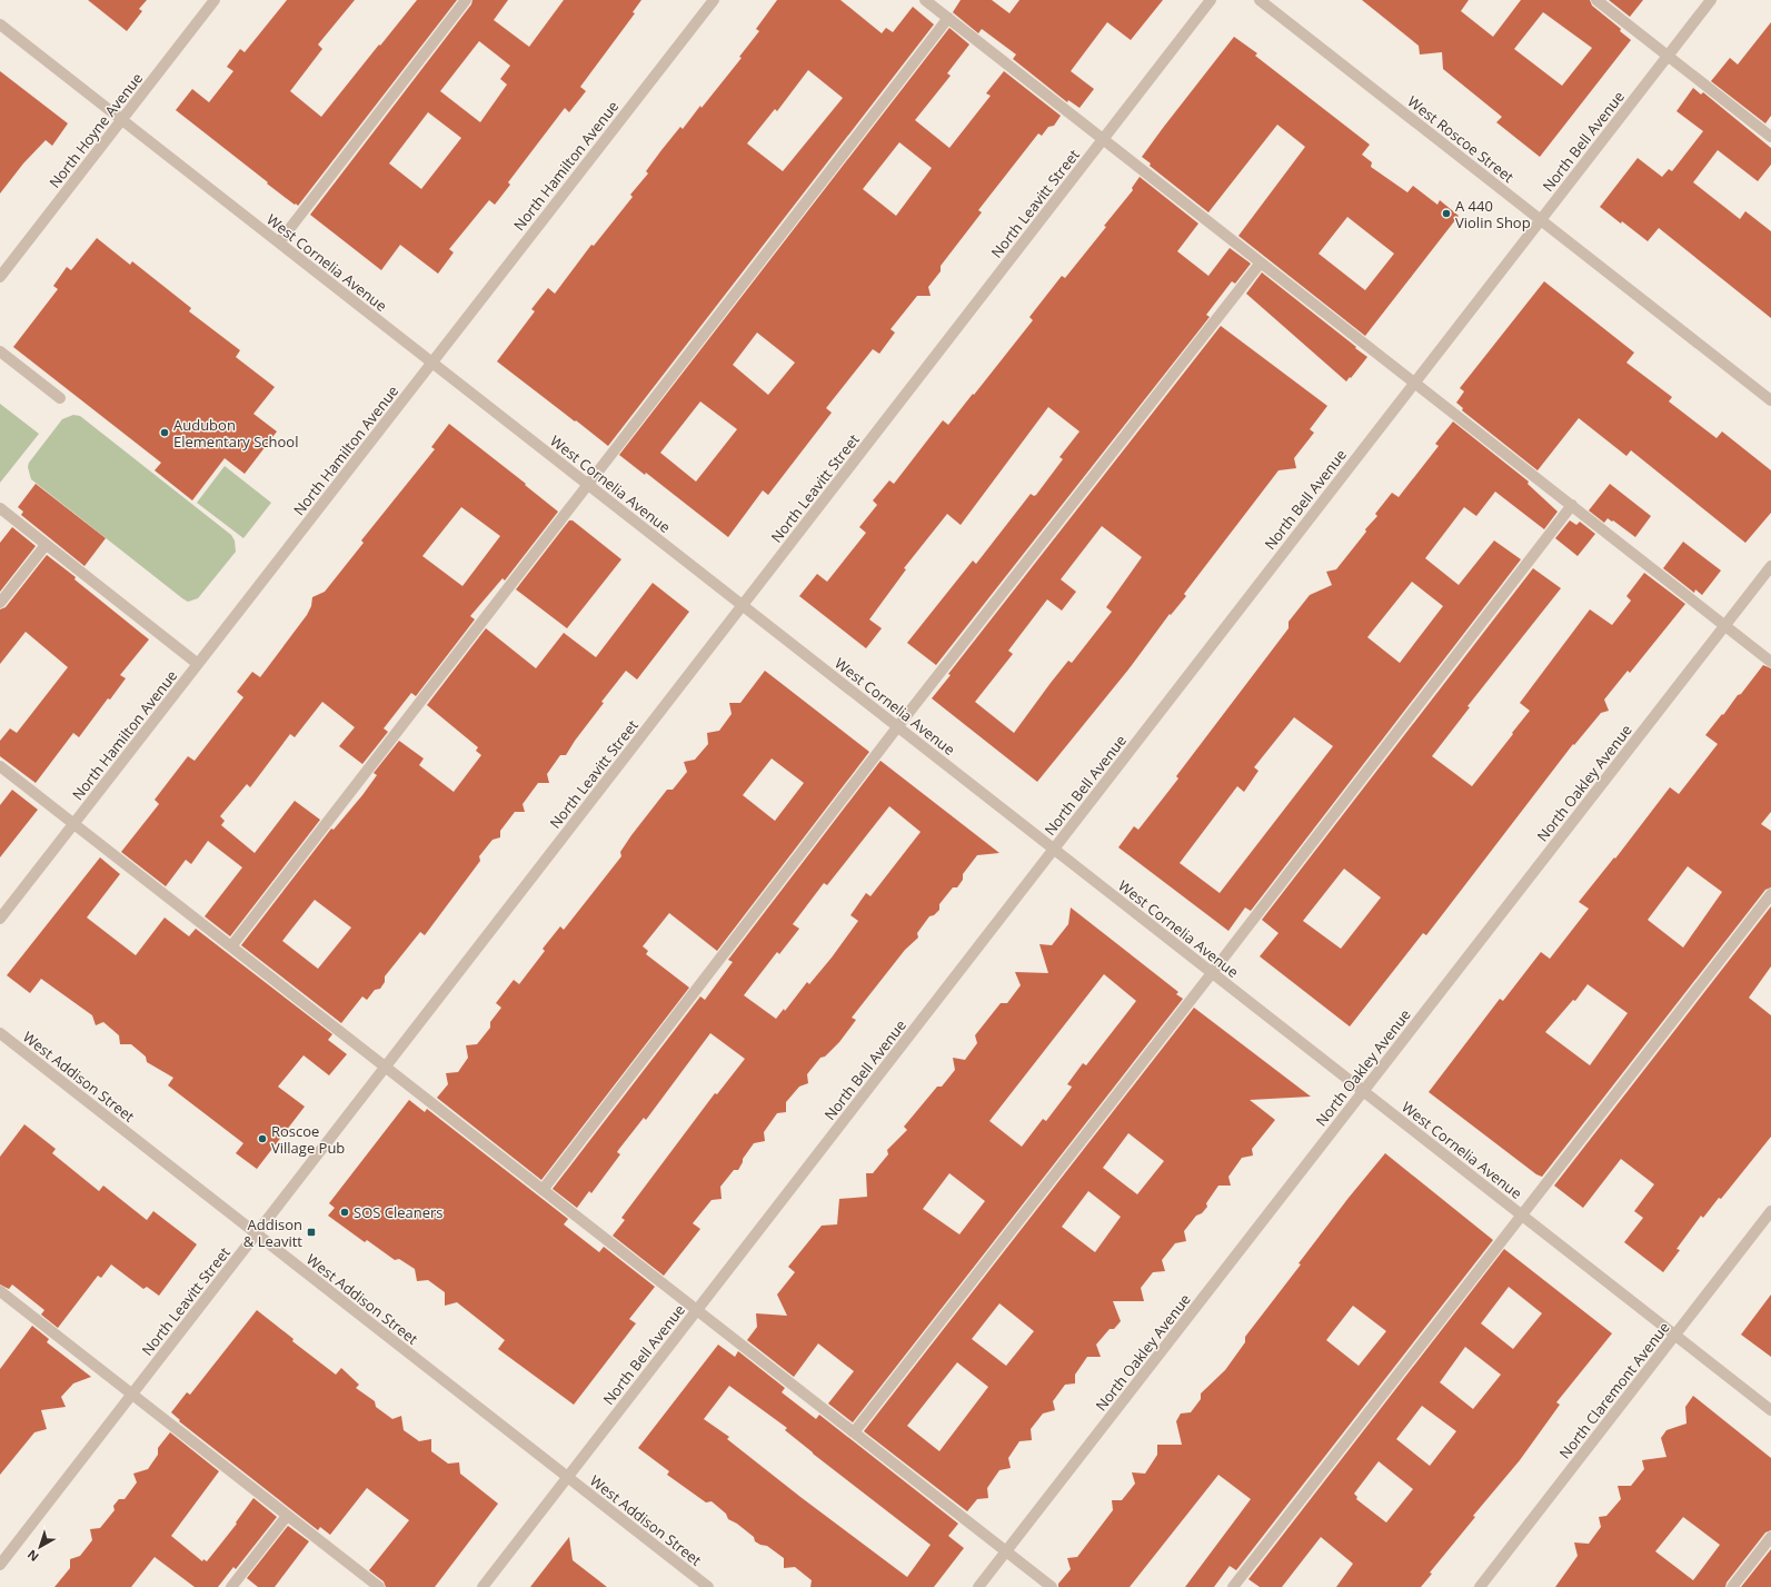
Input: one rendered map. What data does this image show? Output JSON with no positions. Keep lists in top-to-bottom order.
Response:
{
  "streets": {
    "street": [
      "North Hoyne Avenue",
      "West Roscoe Street",
      "North Bell Avenue",
      "North Hamilton Avenue",
      "North Leavitt Street",
      "West Cornelia Avenue",
      "North Oakley Avenue",
      "West Addison Street",
      "North Claremont Avenue"
    ]
  },
  "crossings": [
    ["North Hoyne Avenue", "West Cornelia Avenue"],
    ["West Roscoe Street", "North Bell Avenue"],
    ["North Bell Avenue", "West Cornelia Avenue"],
    ["North Bell Avenue", "West Addison Street"],
    ["North Hamilton Avenue", "West Cornelia Avenue"],
    ["North Leavitt Street", "West Cornelia Avenue"],
    ["North Leavitt Street", "West Addison Street"],
    ["West Cornelia Avenue", "North Oakley Avenue"],
    ["West Cornelia Avenue", "North Claremont Avenue"]
  ],
  "places": {
    "other": [
      "A 440 Violin Shop",
      "Audubon Elementary School",
      "Roscoe Village Pub",
      "SOS Cleaners"
    ],
    "transit": ["Addison & Leavitt"]
  },
  "north": "bottom left"
}
